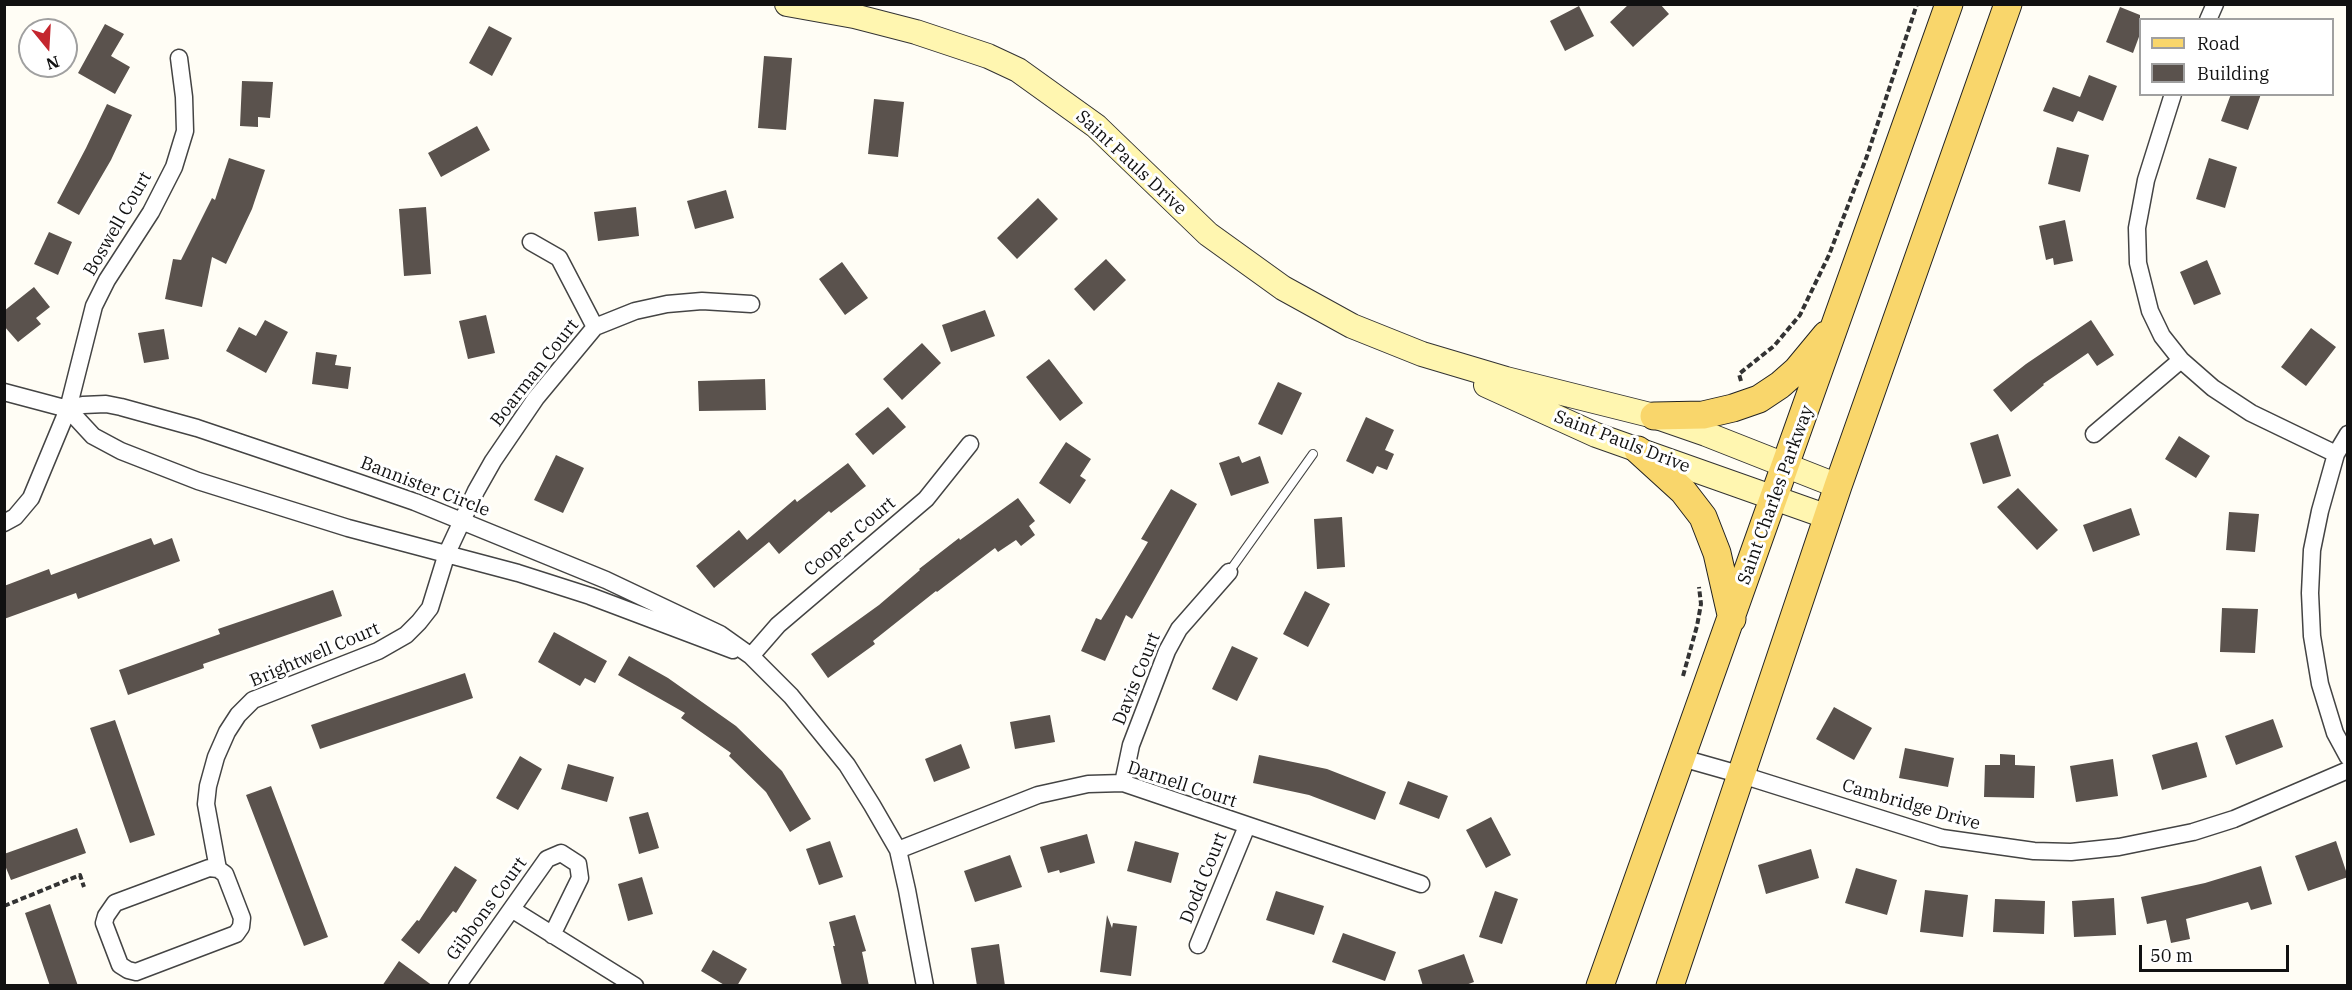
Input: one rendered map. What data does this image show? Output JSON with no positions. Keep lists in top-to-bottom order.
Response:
{
  "streets": {
    "main road": ["Saint Charles Parkway"],
    "street": [
      "Saint Pauls Drive",
      "Boswell Court",
      "Boarman Court",
      "Bannister Circle",
      "Cooper Court",
      "Brightwell Court",
      "Davis Court",
      "Darnell Court",
      "Cambridge Drive",
      "Dodd Court",
      "Gibbons Court"
    ]
  },
  "crossings": [
    ["Saint Pauls Drive", "Saint Charles Parkway"],
    ["Boswell Court", "Bannister Circle"],
    ["Boarman Court", "Bannister Circle"],
    ["Boarman Court", "Brightwell Court"],
    ["Bannister Circle", "Cooper Court"],
    ["Bannister Circle", "Brightwell Court"],
    ["Bannister Circle", "Darnell Court"],
    ["Saint Charles Parkway", "Cambridge Drive"],
    ["Davis Court", "Darnell Court"],
    ["Darnell Court", "Dodd Court"]
  ],
  "legend": ["Road", "Building"],
  "scale_bar": "50 m",
  "north": "bottom"
}
